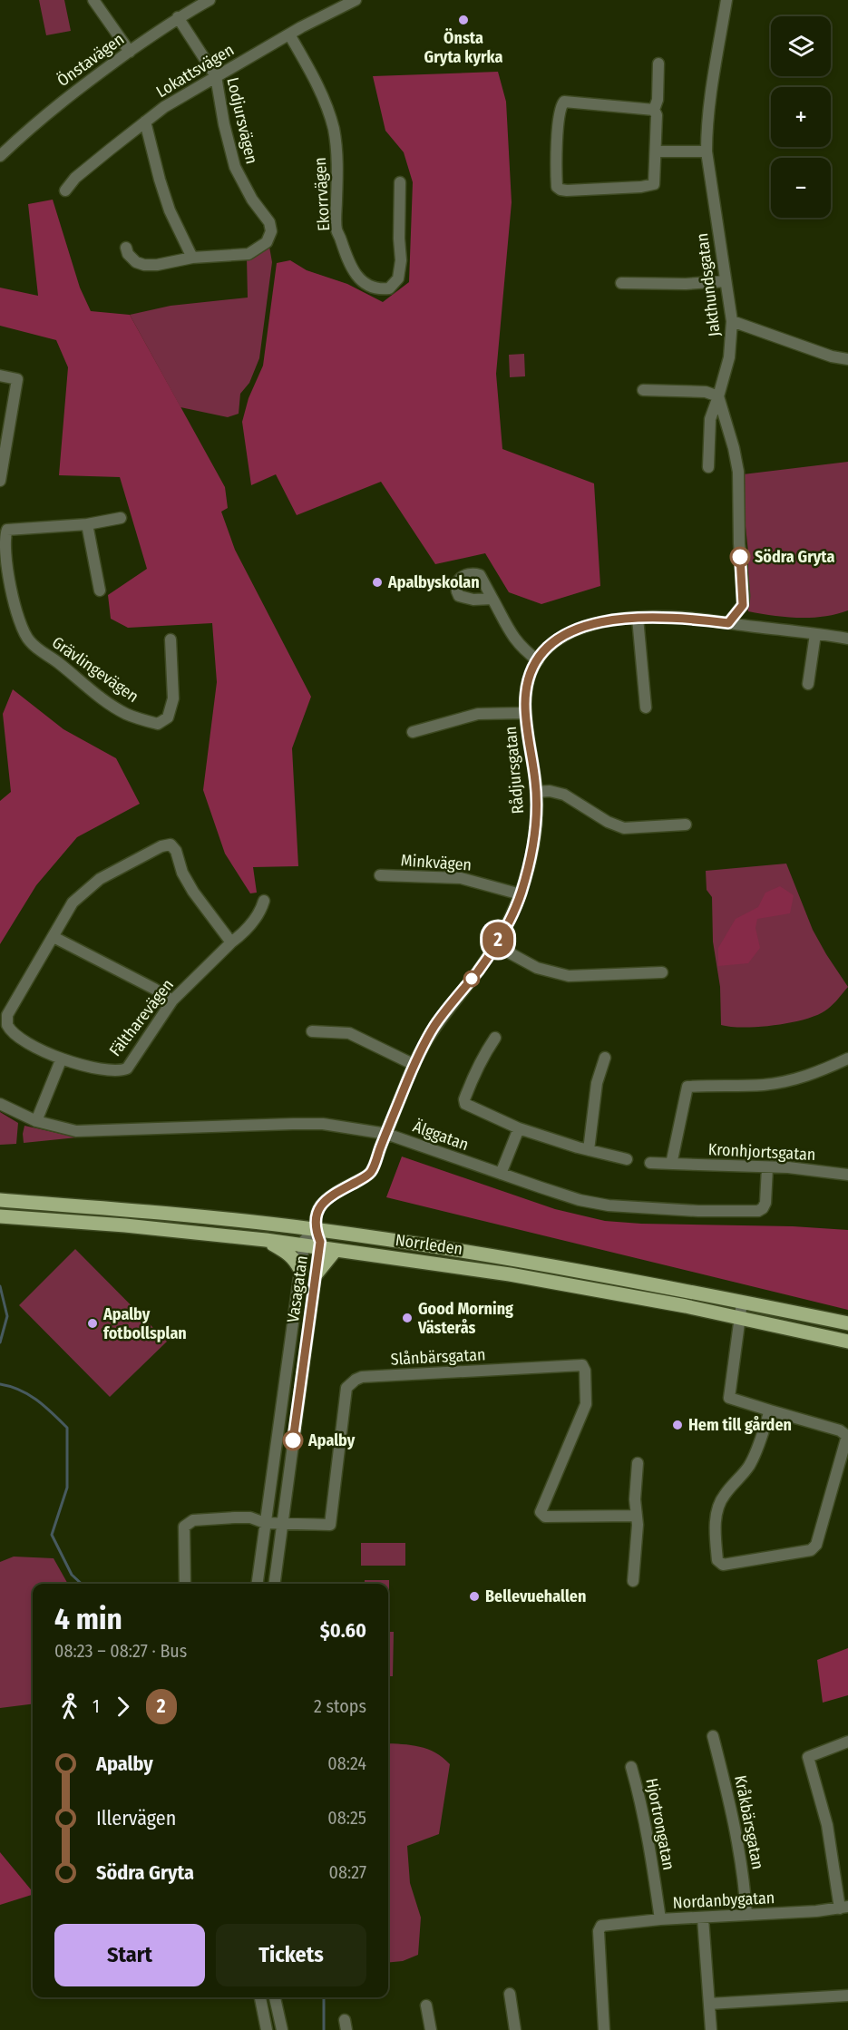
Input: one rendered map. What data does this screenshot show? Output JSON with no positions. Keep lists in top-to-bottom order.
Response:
{
  "streets": {
    "main road": ["Norrleden"],
    "street": [
      "Önstavägen",
      "Lokattsvägen",
      "Lodjursvägen",
      "Ekorrvägen",
      "Jakthundsgatan",
      "Grävlingevägen",
      "Rådjursgatan",
      "Minkvägen",
      "Fältharevägen",
      "Älggatan",
      "Kronhjortsgatan",
      "Vasagatan",
      "Slånbärsgatan",
      "Kråkbärsgatan",
      "Hjortrongatan",
      "Nordanbygatan"
    ]
  },
  "crossings": [
    ["Önstavägen", "Lodjursvägen"],
    ["Lokattsvägen", "Lodjursvägen"],
    ["Lokattsvägen", "Ekorrvägen"],
    ["Rådjursgatan", "Minkvägen"],
    ["Rådjursgatan", "Älggatan"],
    ["Rådjursgatan", "Norrleden"],
    ["Rådjursgatan", "Vasagatan"],
    ["Älggatan", "Kronhjortsgatan"],
    ["Norrleden", "Vasagatan"],
    ["Vasagatan", "Slånbärsgatan"],
    ["Kråkbärsgatan", "Nordanbygatan"],
    ["Hjortrongatan", "Nordanbygatan"]
  ],
  "places": [
    "Önsta Gryta kyrka",
    "Södra Gryta",
    "Apalbyskolan",
    "Good Morning Västerås",
    "Apalby fotbollsplan",
    "Hem till gården",
    "Apalby",
    "Bellevuehallen"
  ],
  "lines": ["bus line 2"],
  "page": {
    "on_map": "2",
    "map_buttons": ["+", "−"],
    "heading": ["4 min", "08:23 – 08:27 · Bus", "$0.60"],
    "legs": ["1", "2", "2 stops"],
    "list": [
      {
        "name": "Apalby",
        "value": "08:24"
      },
      {
        "name": "Illervägen",
        "value": "08:25"
      },
      {
        "name": "Södra Gryta",
        "value": "08:27"
      }
    ],
    "buttons": ["Start", "Tickets"]
  }
}
